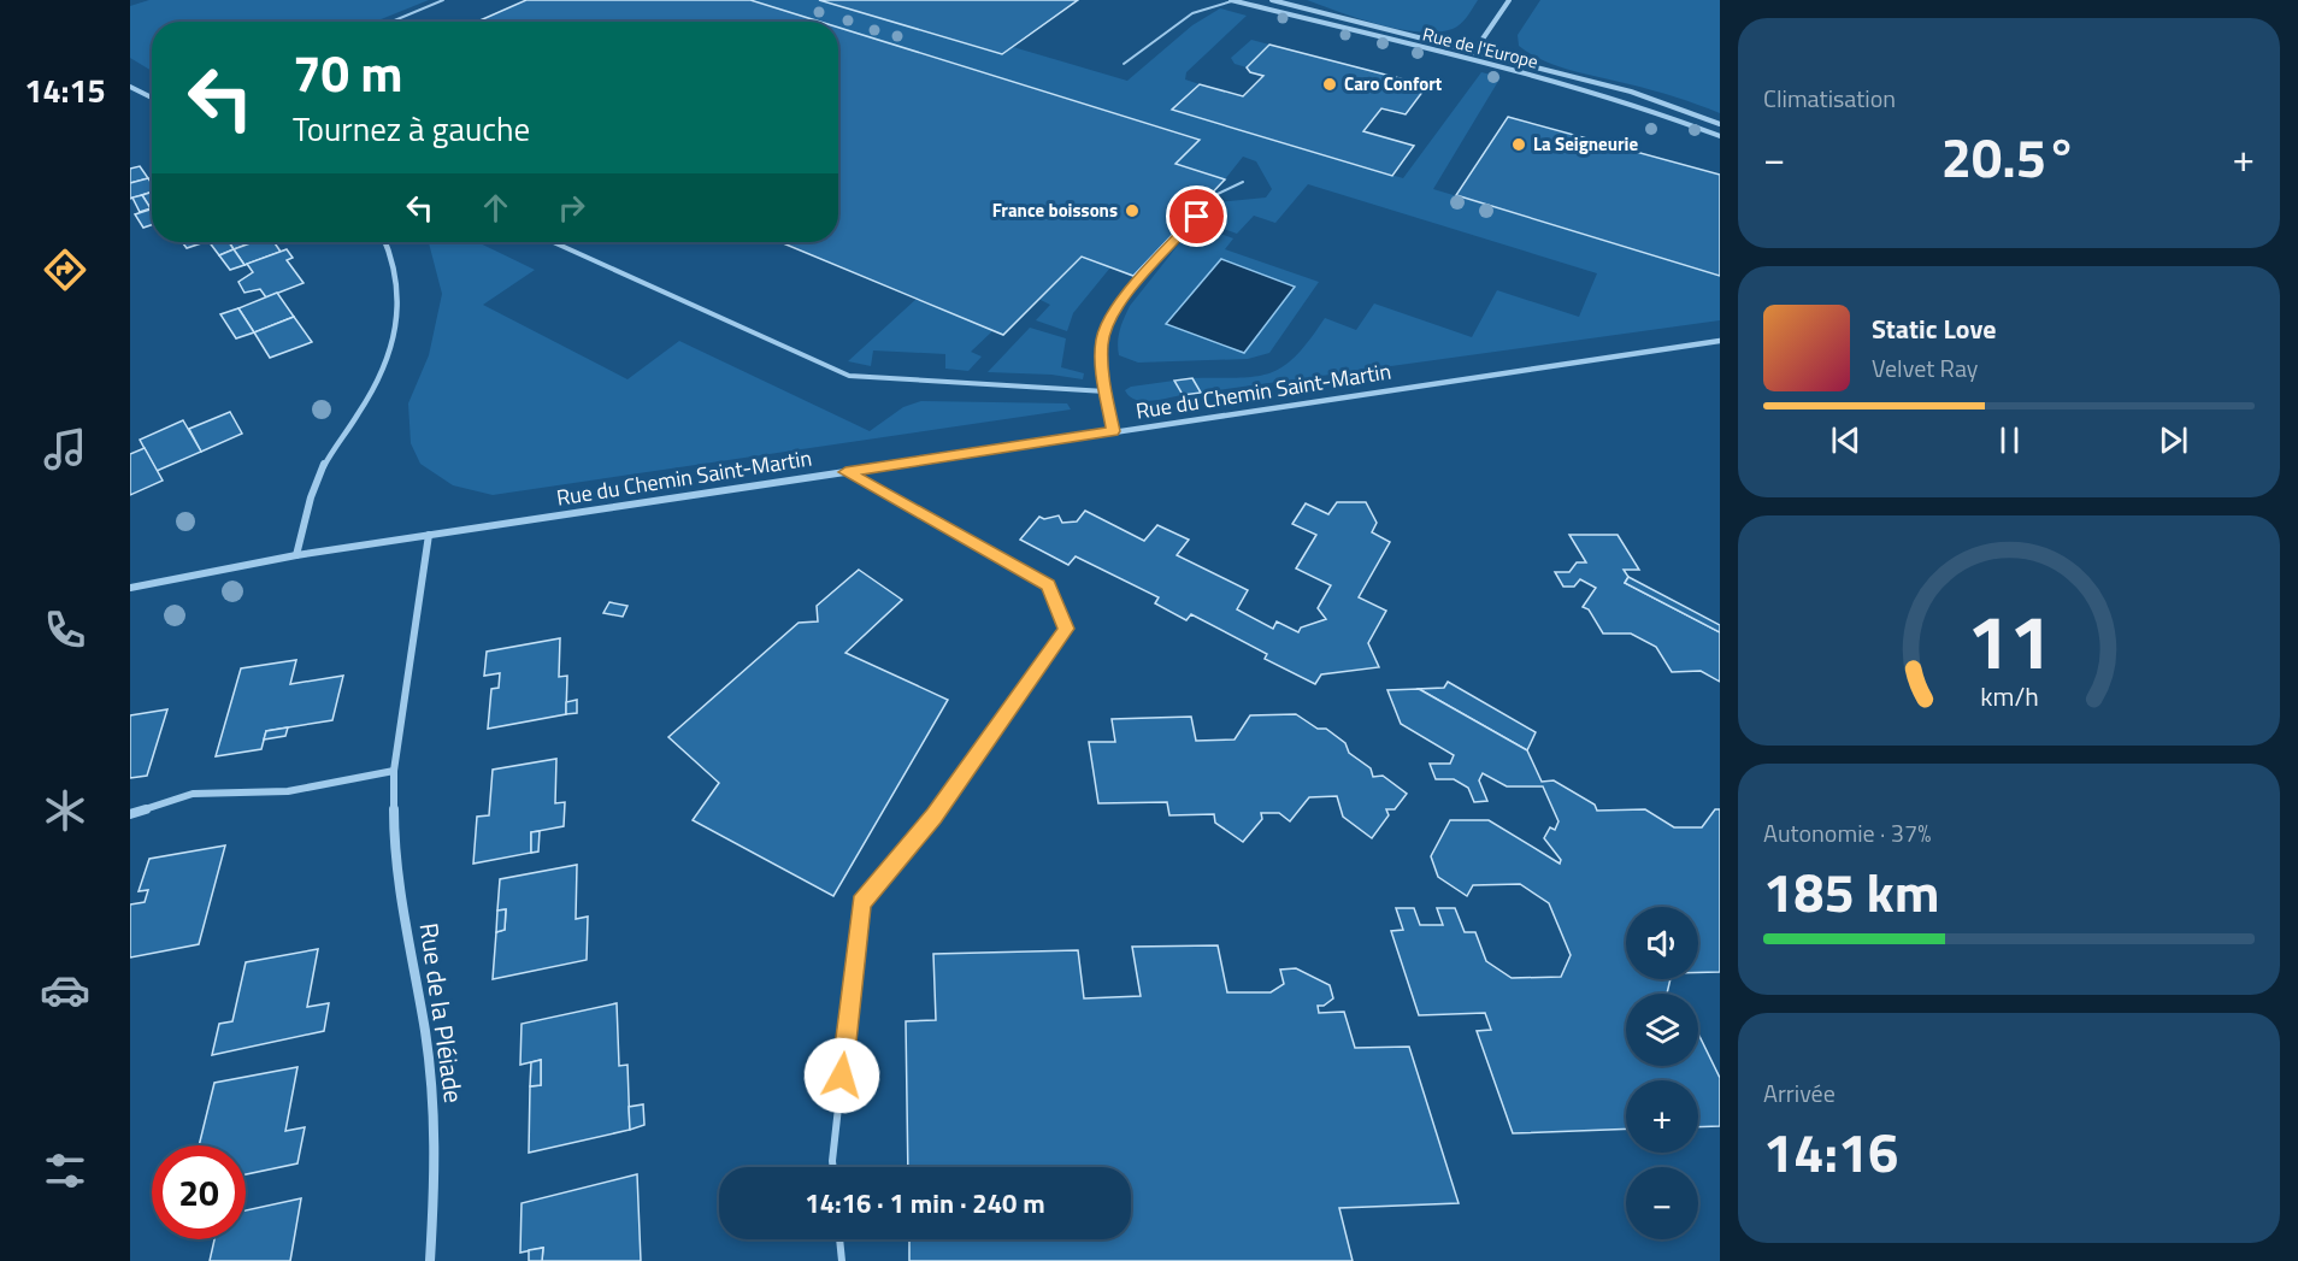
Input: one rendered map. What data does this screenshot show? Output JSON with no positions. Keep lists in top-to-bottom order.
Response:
{
  "streets": {
    "street": ["Rue de l'Europe", "Rue du Chemin Saint-Martin", "Rue de la Pléiade"]
  },
  "crossings": [
    ["Rue du Chemin Saint-Martin", "Rue de la Pléiade"]
  ],
  "places": ["Caro Confort", "La Seigneurie", "France boissons"],
  "page": {
    "tabs": "14:15",
    "tile": [
      "Climatisation",
      ["Autonomie · 37%", "185 km"],
      ["Arrivée", "14:16"]
    ],
    "turn": ["70 m", "Tournez à gauche"],
    "heat": ["−", "20.5°", "+"],
    "song": ["Static Love", "Velvet Ray"],
    "map_buttons": ["+", "−"],
    "limit": "20",
    "trip": "14:16 · 1 min · 240 m",
    "gauge": ["11", "km/h"]
  }
}
